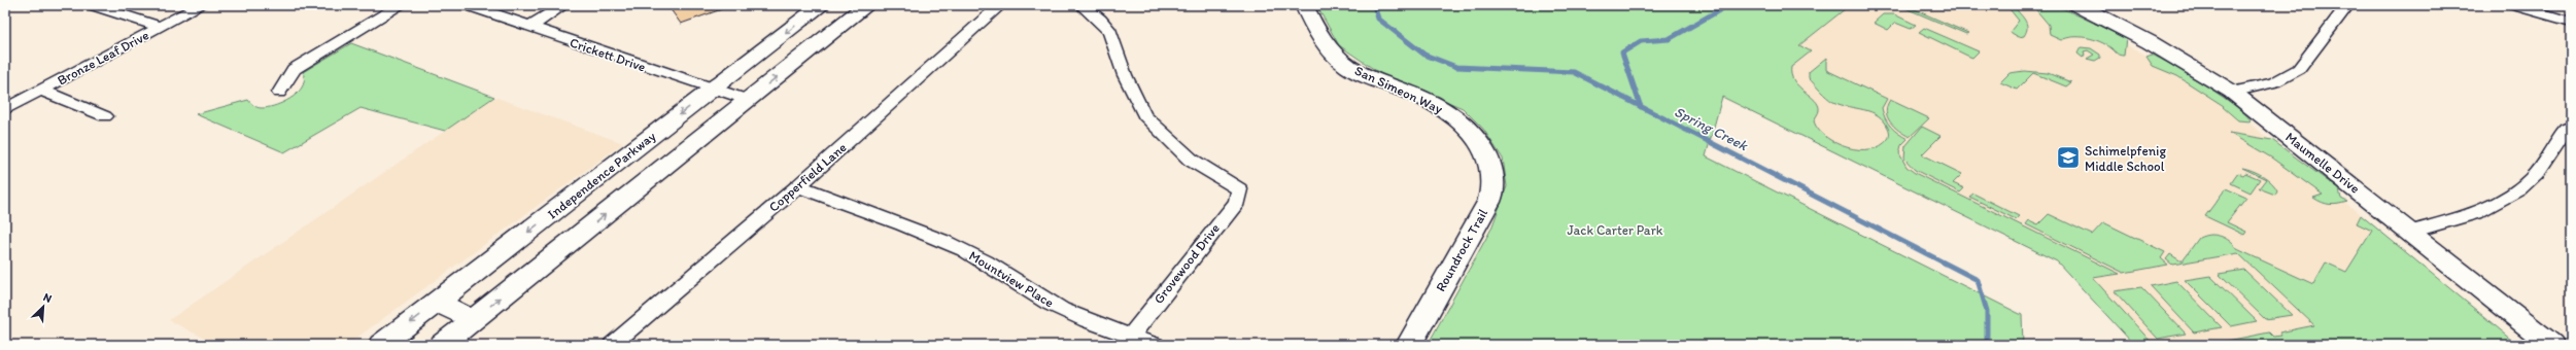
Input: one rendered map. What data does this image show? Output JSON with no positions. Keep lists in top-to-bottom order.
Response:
{
  "streets": {
    "main road": [
      "San Simeon Way",
      "Maumelle Drive",
      "Independence Parkway",
      "Roundrock Trail"
    ],
    "street": [
      "Crickett Drive",
      "Bronze Leaf Drive",
      "Copperfield Lane",
      "Grovewood Drive",
      "Mountview Place"
    ]
  },
  "crossings": [
    ["Crickett Drive", "Independence Parkway"],
    ["San Simeon Way", "Roundrock Trail"],
    ["Copperfield Lane", "Mountview Place"],
    ["Grovewood Drive", "Mountview Place"]
  ],
  "water": ["Spring Creek"],
  "parks": ["Jack Carter Park"],
  "places": {
    "school or university": ["Schimelpfenig Middle School"]
  },
  "north": "top right"
}
